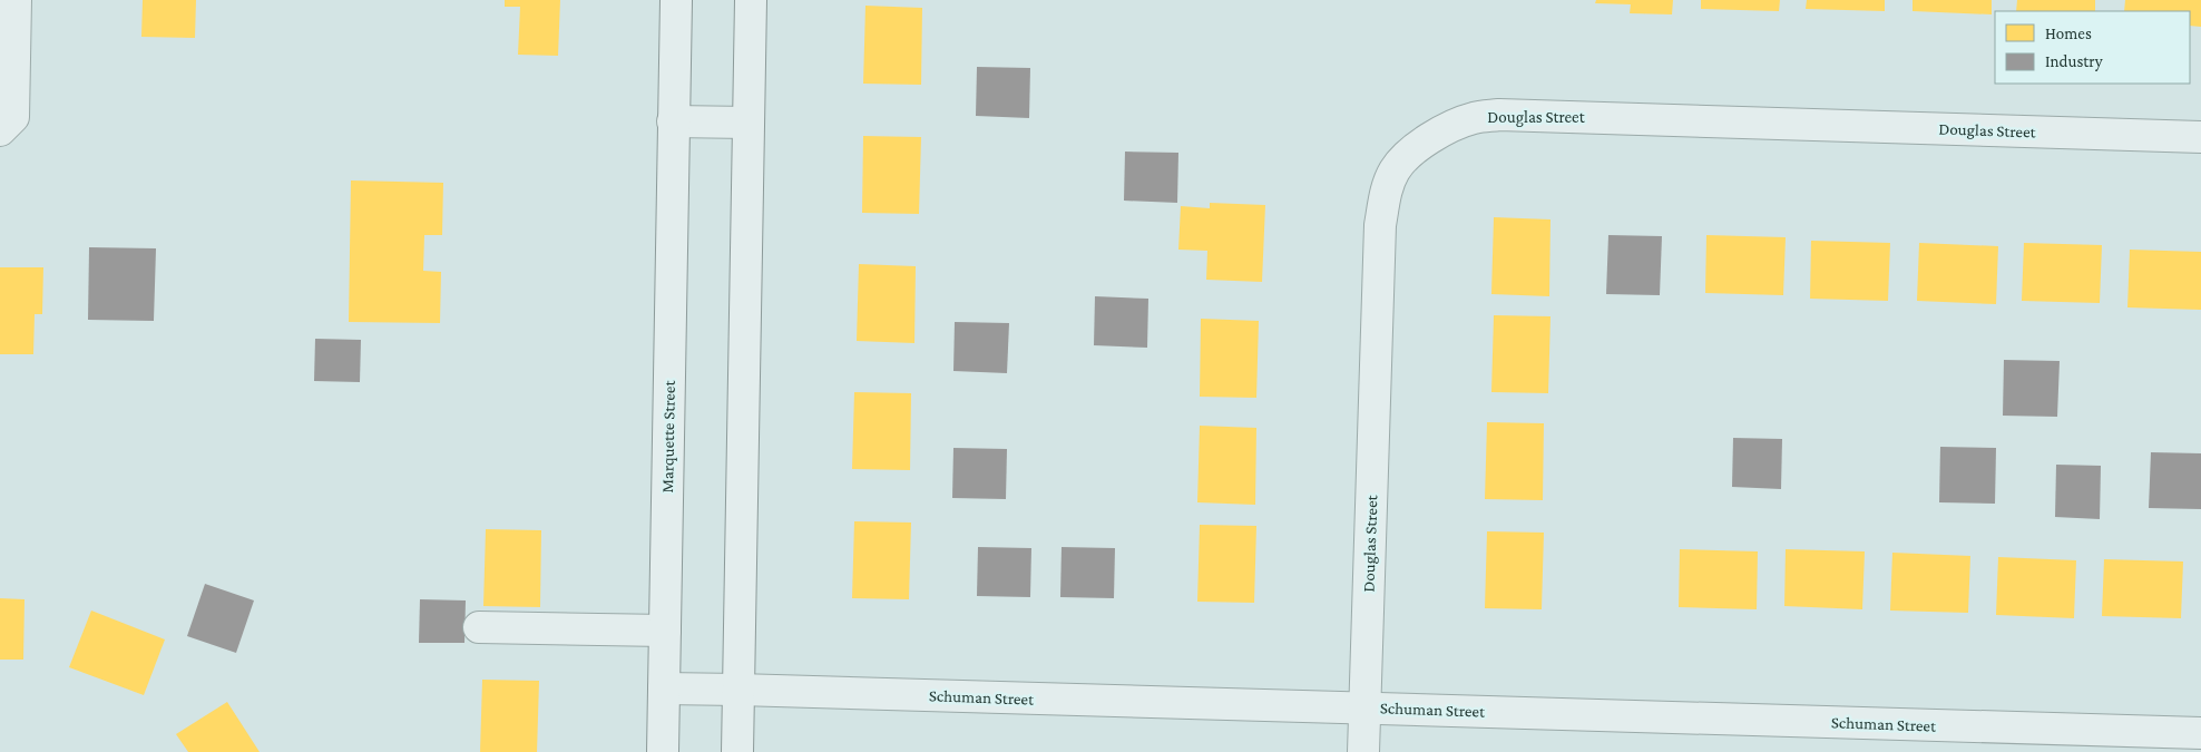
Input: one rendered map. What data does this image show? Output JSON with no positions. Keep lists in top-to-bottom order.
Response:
{
  "streets": {
    "street": ["Douglas Street", "Marquette Street", "Schuman Street"]
  },
  "crossings": [
    ["Douglas Street", "Schuman Street"],
    ["Marquette Street", "Schuman Street"]
  ],
  "legend": ["Homes", "Industry"]
}
